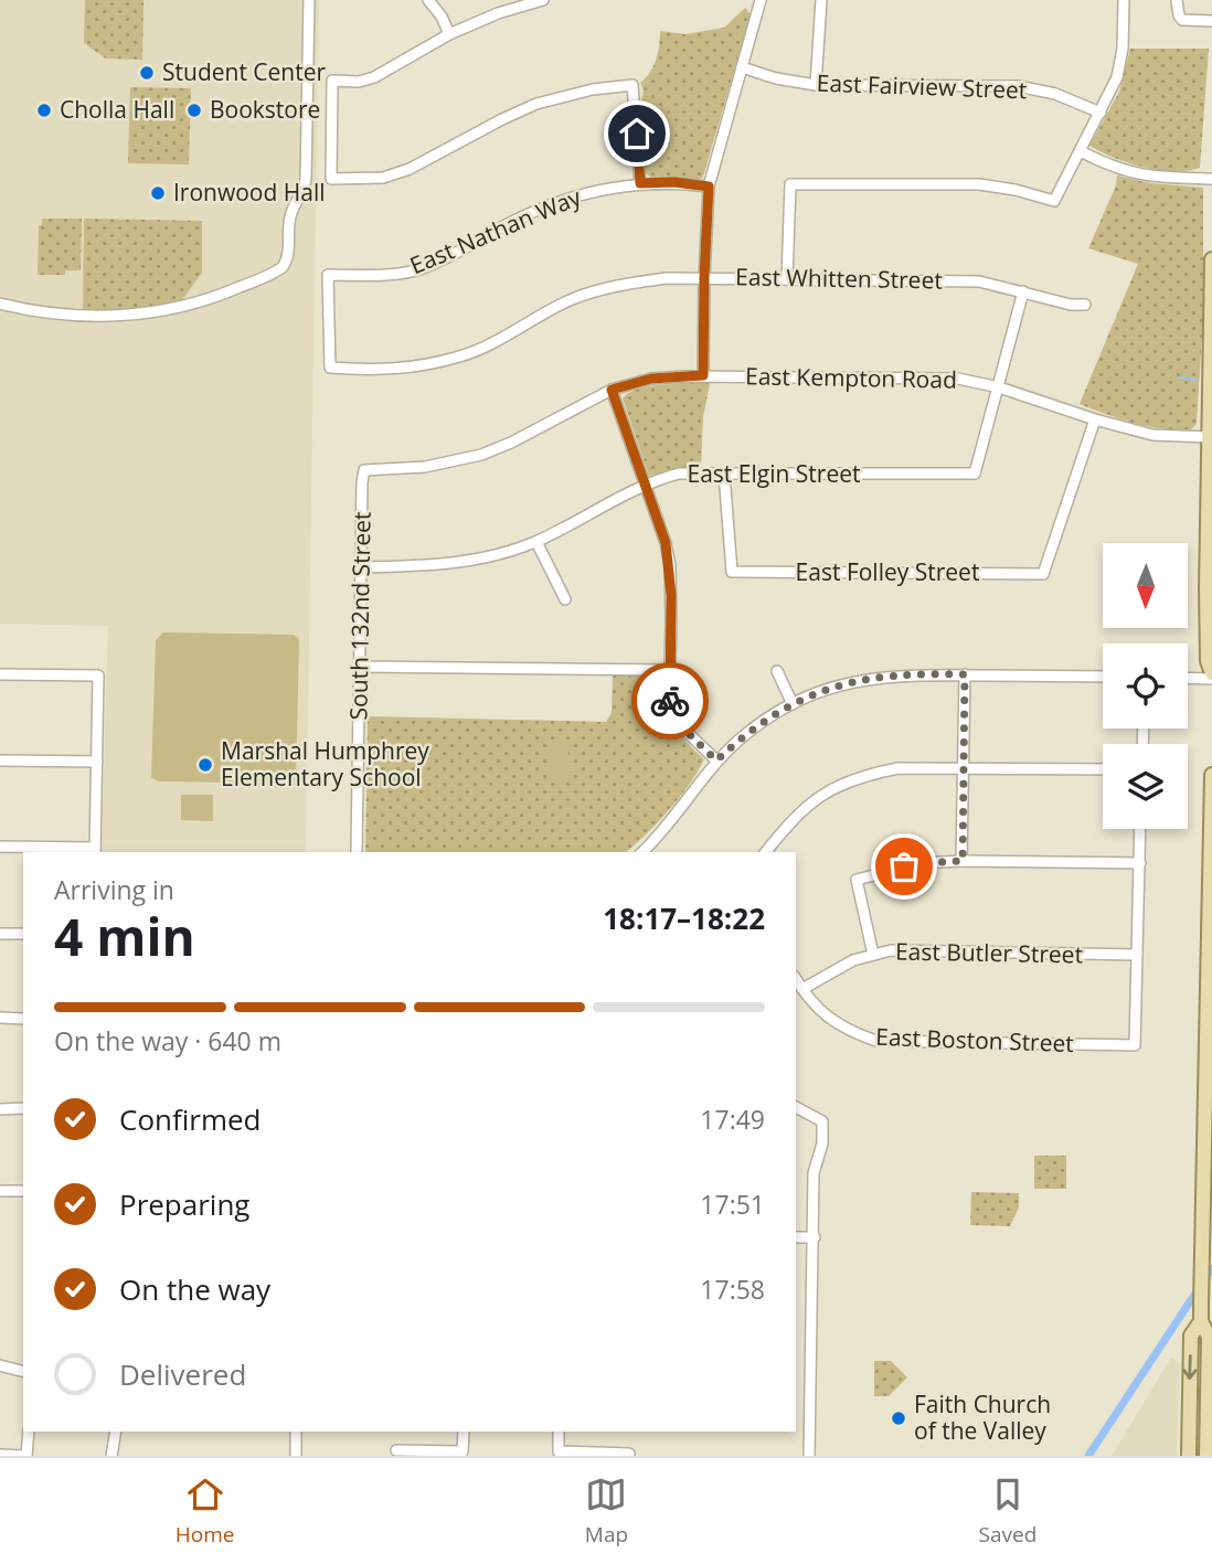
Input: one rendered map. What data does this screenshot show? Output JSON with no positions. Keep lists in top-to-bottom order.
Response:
{
  "streets": {
    "street": [
      "East Fairview Street",
      "East Nathan Way",
      "East Whitten Street",
      "East Kempton Road",
      "East Elgin Street",
      "East Folley Street",
      "South 132nd Street",
      "East Butler Street",
      "East Boston Street"
    ]
  },
  "crossings": [
    ["East Nathan Way", "East Whitten Street"],
    ["East Kempton Road", "East Elgin Street"],
    ["East Kempton Road", "East Folley Street"],
    ["East Kempton Road", "South 132nd Street"],
    ["East Elgin Street", "East Folley Street"],
    ["East Elgin Street", "South 132nd Street"],
    ["East Butler Street", "East Boston Street"]
  ],
  "places": [
    "Student Center",
    "Cholla Hall",
    "Bookstore",
    "Ironwood Hall",
    "Marshal Humphrey Elementary School",
    "Faith Church of the Valley"
  ],
  "north": "bottom",
  "page": {
    "heading": ["4 min", "Arriving in", "18:17–18:22"],
    "bar": "On the way · 640 m",
    "list": [
      ["Confirmed", "17:49"],
      ["Preparing", "17:51"],
      ["On the way", "17:58"],
      "Delivered"
    ],
    "tabs": ["Home", "Map", "Saved"]
  }
}
